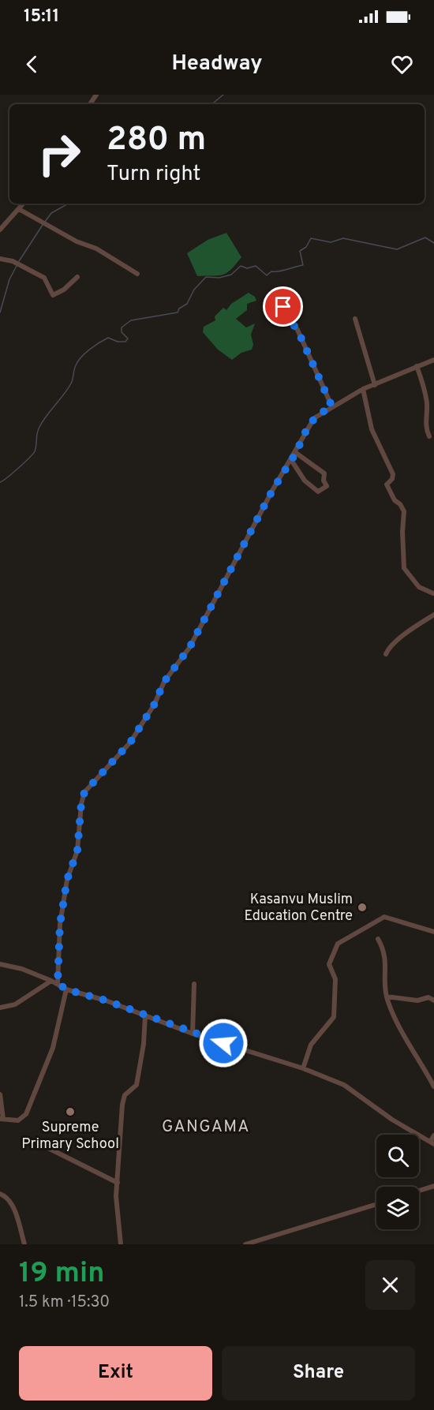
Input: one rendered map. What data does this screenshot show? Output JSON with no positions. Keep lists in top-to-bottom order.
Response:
{
  "districts": ["GANGAMA"],
  "places": ["Kasanvu Muslim Education Centre", "Supreme Primary School"],
  "page": {
    "status": "15:11",
    "header": "Headway",
    "turn": ["280 m", "Turn right"],
    "heading": ["19 min", "1.5 km · 15:30"],
    "buttons": ["Exit", "Share"]
  }
}
